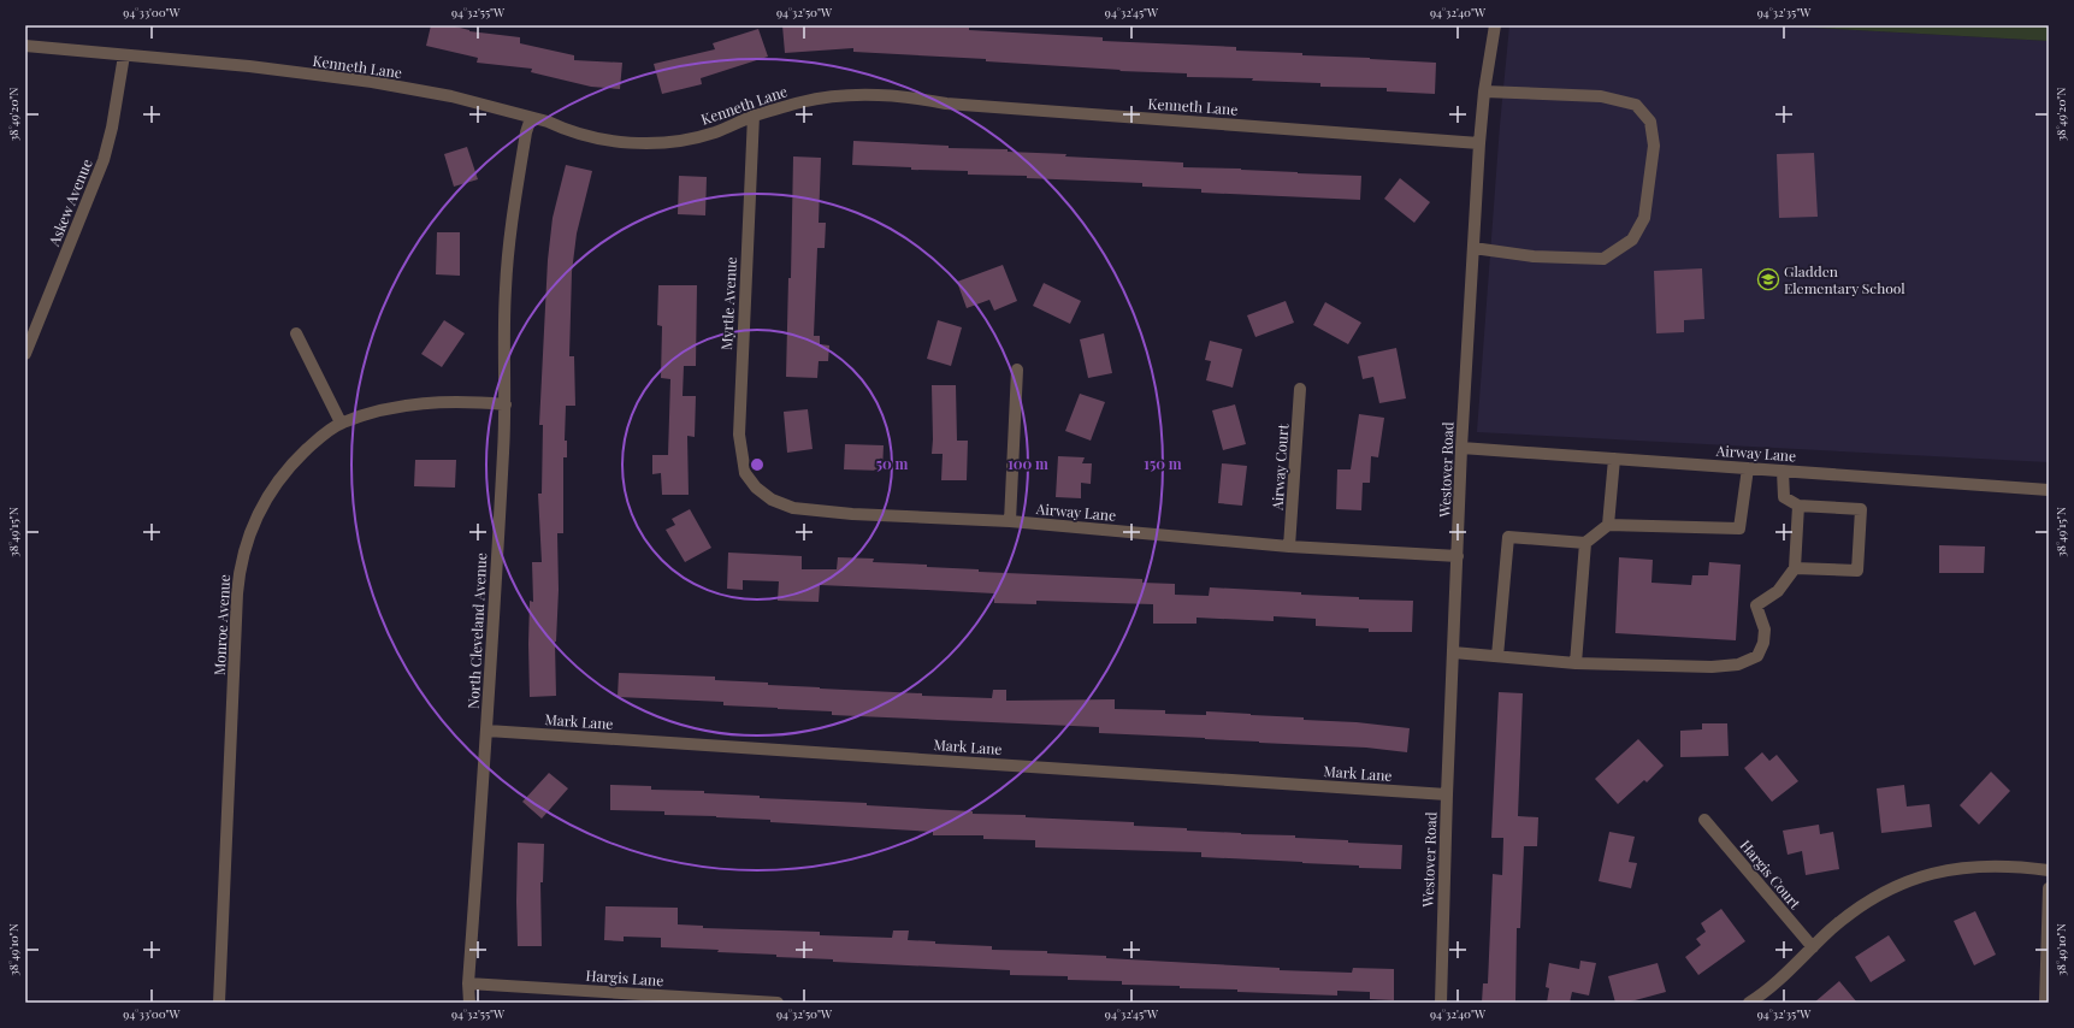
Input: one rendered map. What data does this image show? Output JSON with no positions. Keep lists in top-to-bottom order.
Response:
{
  "streets": {
    "street": [
      "Kenneth Lane",
      "Askew Avenue",
      "Myrtle Avenue",
      "Airway Lane",
      "Airway Court",
      "Westover Road",
      "Monroe Avenue",
      "North Cleveland Avenue",
      "Mark Lane",
      "Hargis Court",
      "Hargis Lane"
    ]
  },
  "crossings": [
    ["Kenneth Lane", "Askew Avenue"],
    ["Kenneth Lane", "Myrtle Avenue"],
    ["Kenneth Lane", "Westover Road"],
    ["Kenneth Lane", "North Cleveland Avenue"],
    ["Myrtle Avenue", "Airway Lane"],
    ["Airway Lane", "Airway Court"],
    ["Airway Lane", "Westover Road"],
    ["Westover Road", "Mark Lane"],
    ["Monroe Avenue", "North Cleveland Avenue"],
    ["North Cleveland Avenue", "Mark Lane"],
    ["North Cleveland Avenue", "Hargis Lane"]
  ],
  "places": {
    "school or university": ["Gladden Elementary School"]
  },
  "coordinates": [
    "94°33'00\"W",
    "94°32'55\"W",
    "94°32'50\"W",
    "94°32'45\"W",
    "94°32'40\"W",
    "94°32'35\"W",
    "38°49'20\"N",
    "38°49'15\"N",
    "38°49'10\"N"
  ],
  "rings": ["50 m", "100 m", "150 m"]
}
